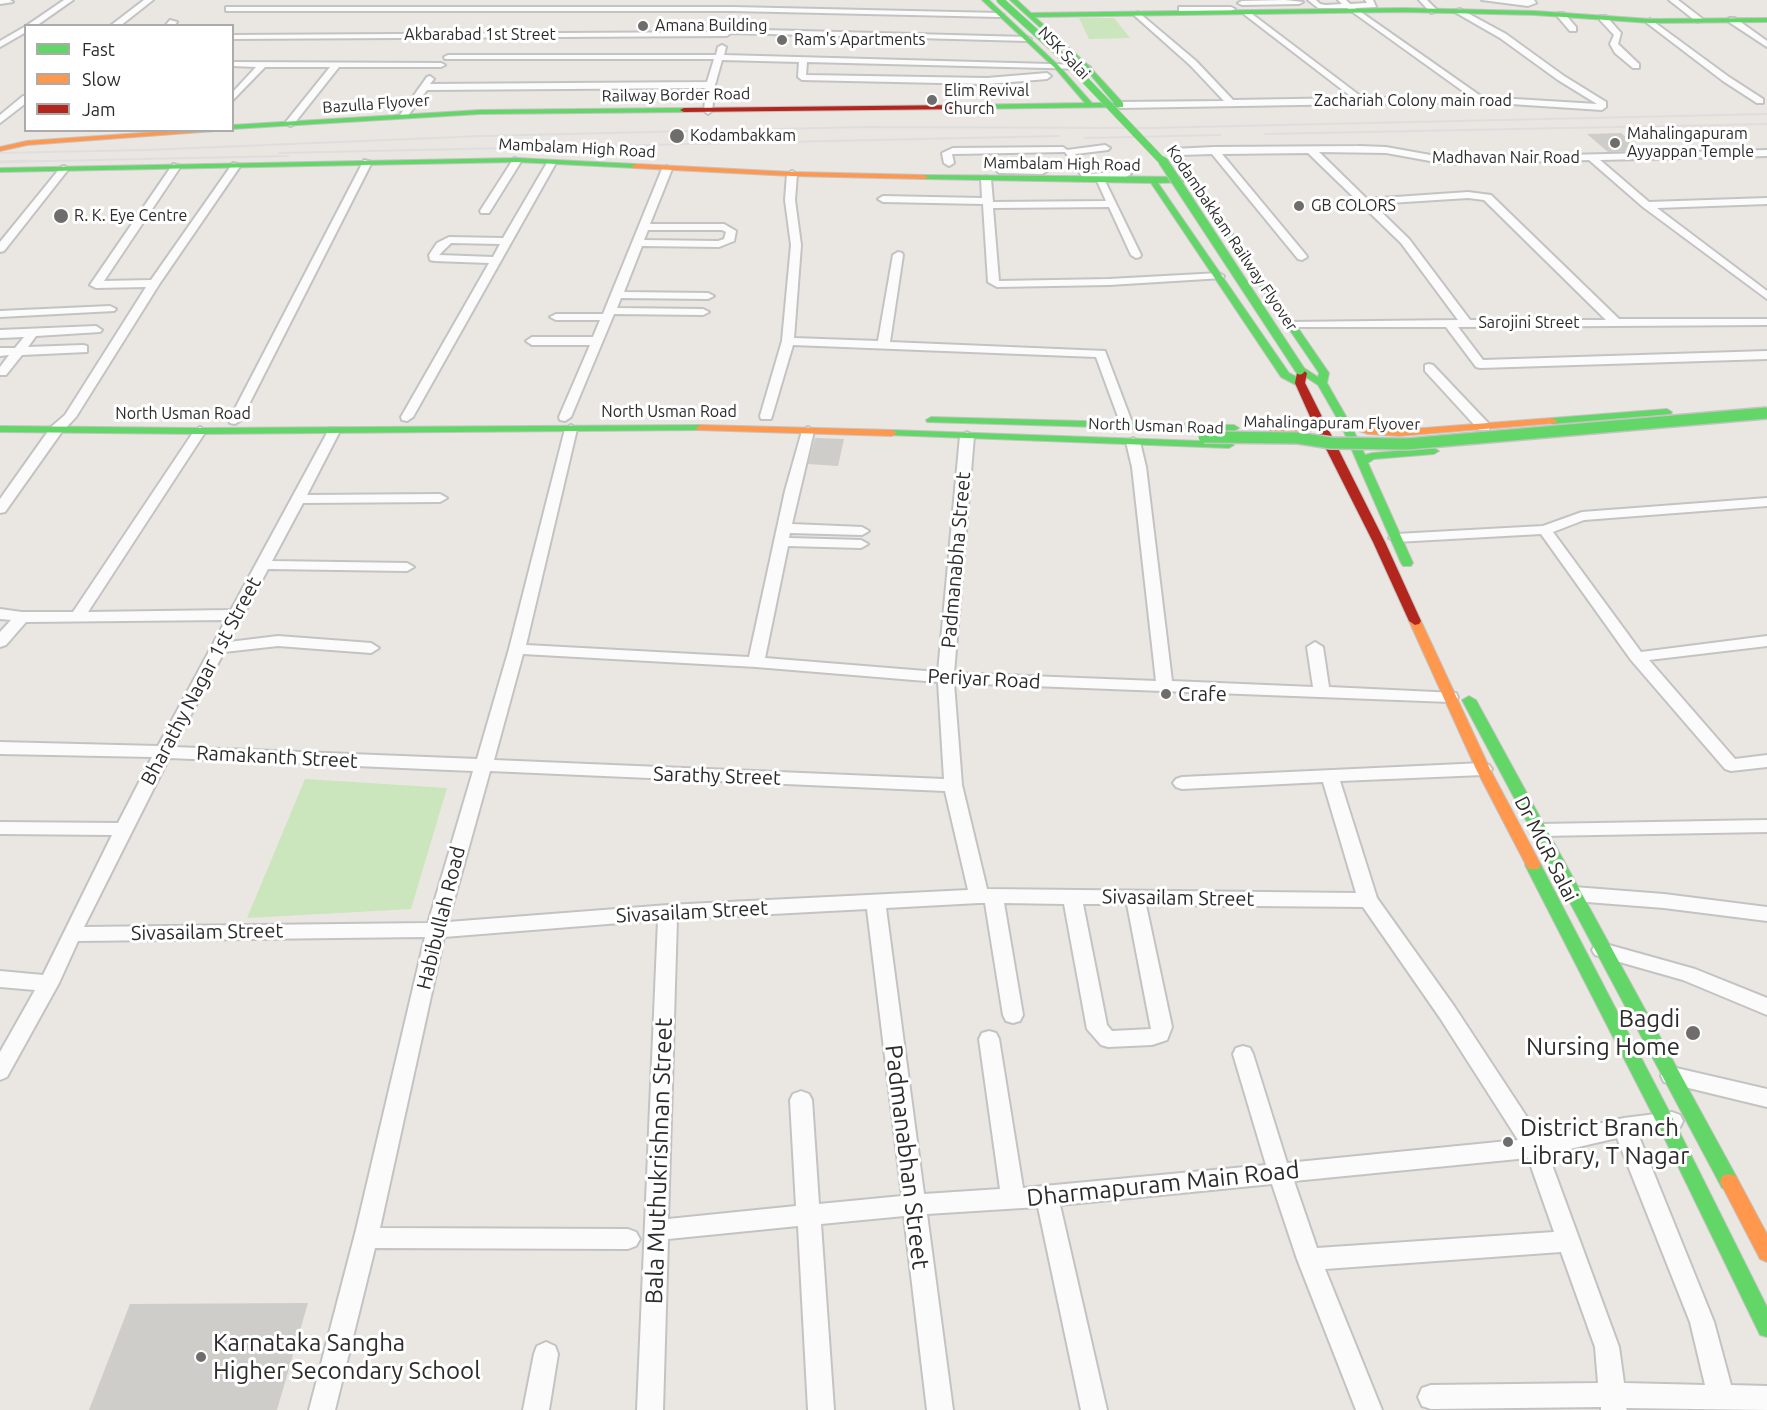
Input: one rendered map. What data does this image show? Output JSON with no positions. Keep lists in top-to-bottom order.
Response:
{
  "streets": {
    "main road": [
      "NSK Salai",
      "Railway Border Road",
      "Bazulla Flyover",
      "Mambalam High Road",
      "Kodambakkam Railway Flyover",
      "North Usman Road",
      "Mahalingapuram Flyover",
      "Dr MGR Salai"
    ],
    "street": [
      "Akbarabad 1st Street",
      "Zachariah Colony main road",
      "Madhavan Nair Road",
      "Sarojini Street",
      "Padmanabha Street",
      "Periyar Road",
      "Bharathy Nagar 1st Street",
      "Ramakanth Street",
      "Sarathy Street",
      "Sivasailam Street",
      "Habibullah Road",
      "Padmanabhan Street",
      "Bala Muthukrishnan Street",
      "Dharmapuram Main Road"
    ]
  },
  "crossings": [
    ["Akbarabad 1st Street", "NSK Salai"],
    ["NSK Salai", "Railway Border Road"],
    ["Railway Border Road", "Zachariah Colony main road"],
    ["Railway Border Road", "Bazulla Flyover"],
    ["Mambalam High Road", "Madhavan Nair Road"],
    ["Mambalam High Road", "Habibullah Road"],
    ["Kodambakkam Railway Flyover", "Dr MGR Salai"],
    ["North Usman Road", "Mahalingapuram Flyover"],
    ["North Usman Road", "Padmanabha Street"],
    ["North Usman Road", "Bharathy Nagar 1st Street"],
    ["North Usman Road", "Dr MGR Salai"],
    ["North Usman Road", "Habibullah Road"],
    ["Padmanabha Street", "Periyar Road"],
    ["Padmanabha Street", "Sarathy Street"],
    ["Padmanabha Street", "Sivasailam Street"],
    ["Periyar Road", "Dr MGR Salai"],
    ["Periyar Road", "Habibullah Road"],
    ["Bharathy Nagar 1st Street", "Ramakanth Street"],
    ["Bharathy Nagar 1st Street", "Sivasailam Street"],
    ["Ramakanth Street", "Sarathy Street"],
    ["Ramakanth Street", "Habibullah Road"],
    ["Sarathy Street", "Habibullah Road"],
    ["Dr MGR Salai", "Dharmapuram Main Road"],
    ["Sivasailam Street", "Habibullah Road"],
    ["Sivasailam Street", "Padmanabhan Street"],
    ["Sivasailam Street", "Bala Muthukrishnan Street"],
    ["Padmanabhan Street", "Dharmapuram Main Road"],
    ["Bala Muthukrishnan Street", "Dharmapuram Main Road"]
  ],
  "places": [
    "Amana Building",
    "Ram's Apartments",
    "Elim Revival Church",
    "Kodambakkam",
    "Mahalingapuram Ayyappan Temple",
    "GB COLORS",
    "R. K. Eye Centre",
    "Crafe",
    "Bagdi Nursing Home",
    "District Branch Library, T Nagar",
    "Karnataka Sangha Higher Secondary School"
  ],
  "legend": ["Fast", "Slow", "Jam"]
}
